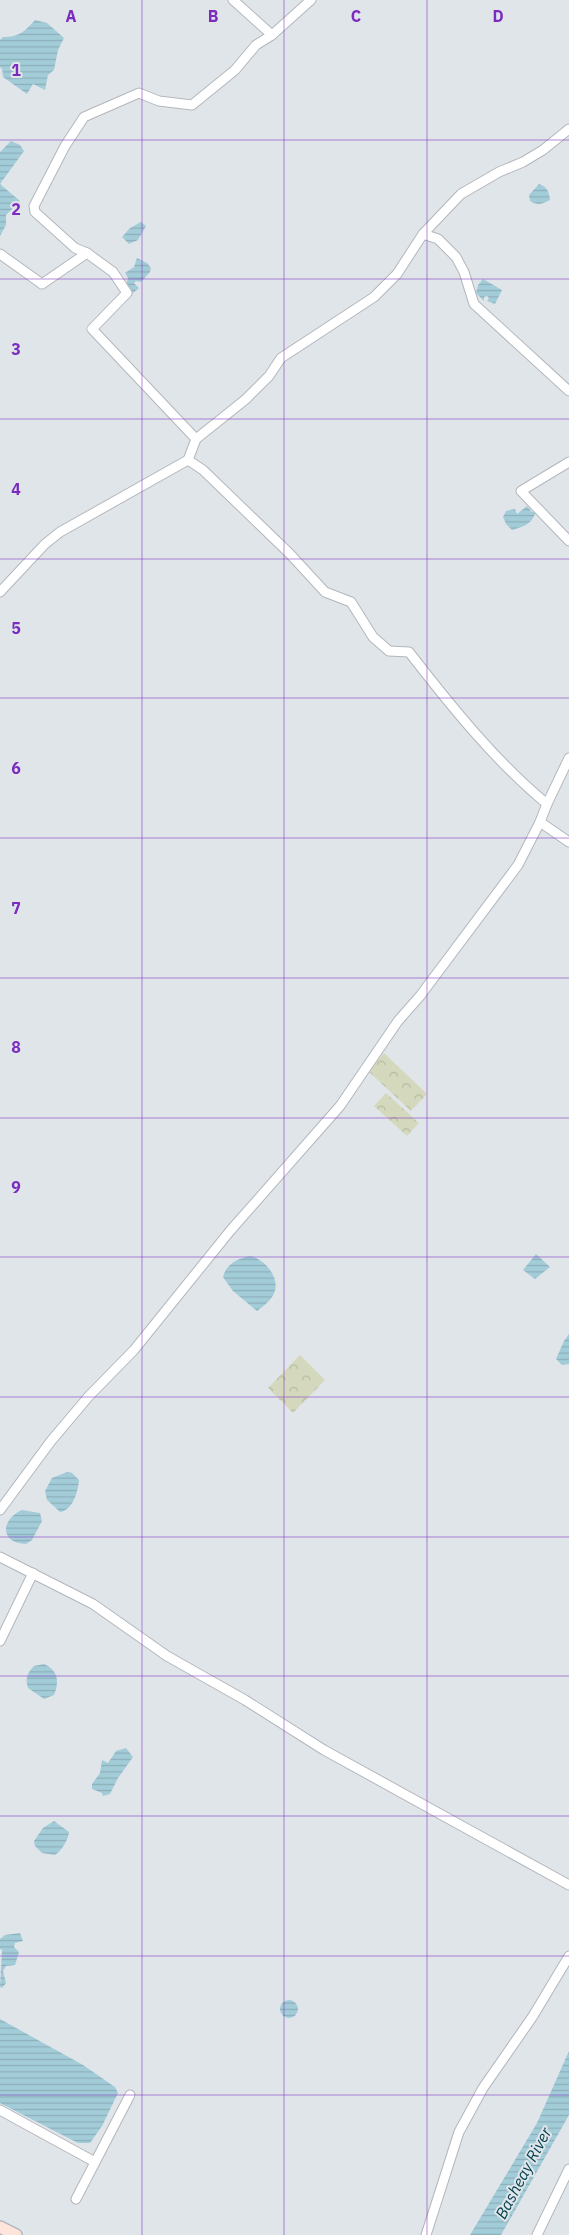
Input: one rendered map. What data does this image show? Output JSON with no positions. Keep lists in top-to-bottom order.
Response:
{
  "water": ["Basheay River"],
  "grid": {
    "columns": [
      "A",
      "B",
      "C",
      "D"
    ],
    "rows": [
      "1",
      "2",
      "3",
      "4",
      "5",
      "6",
      "7",
      "8",
      "9"
    ]
  }
}
